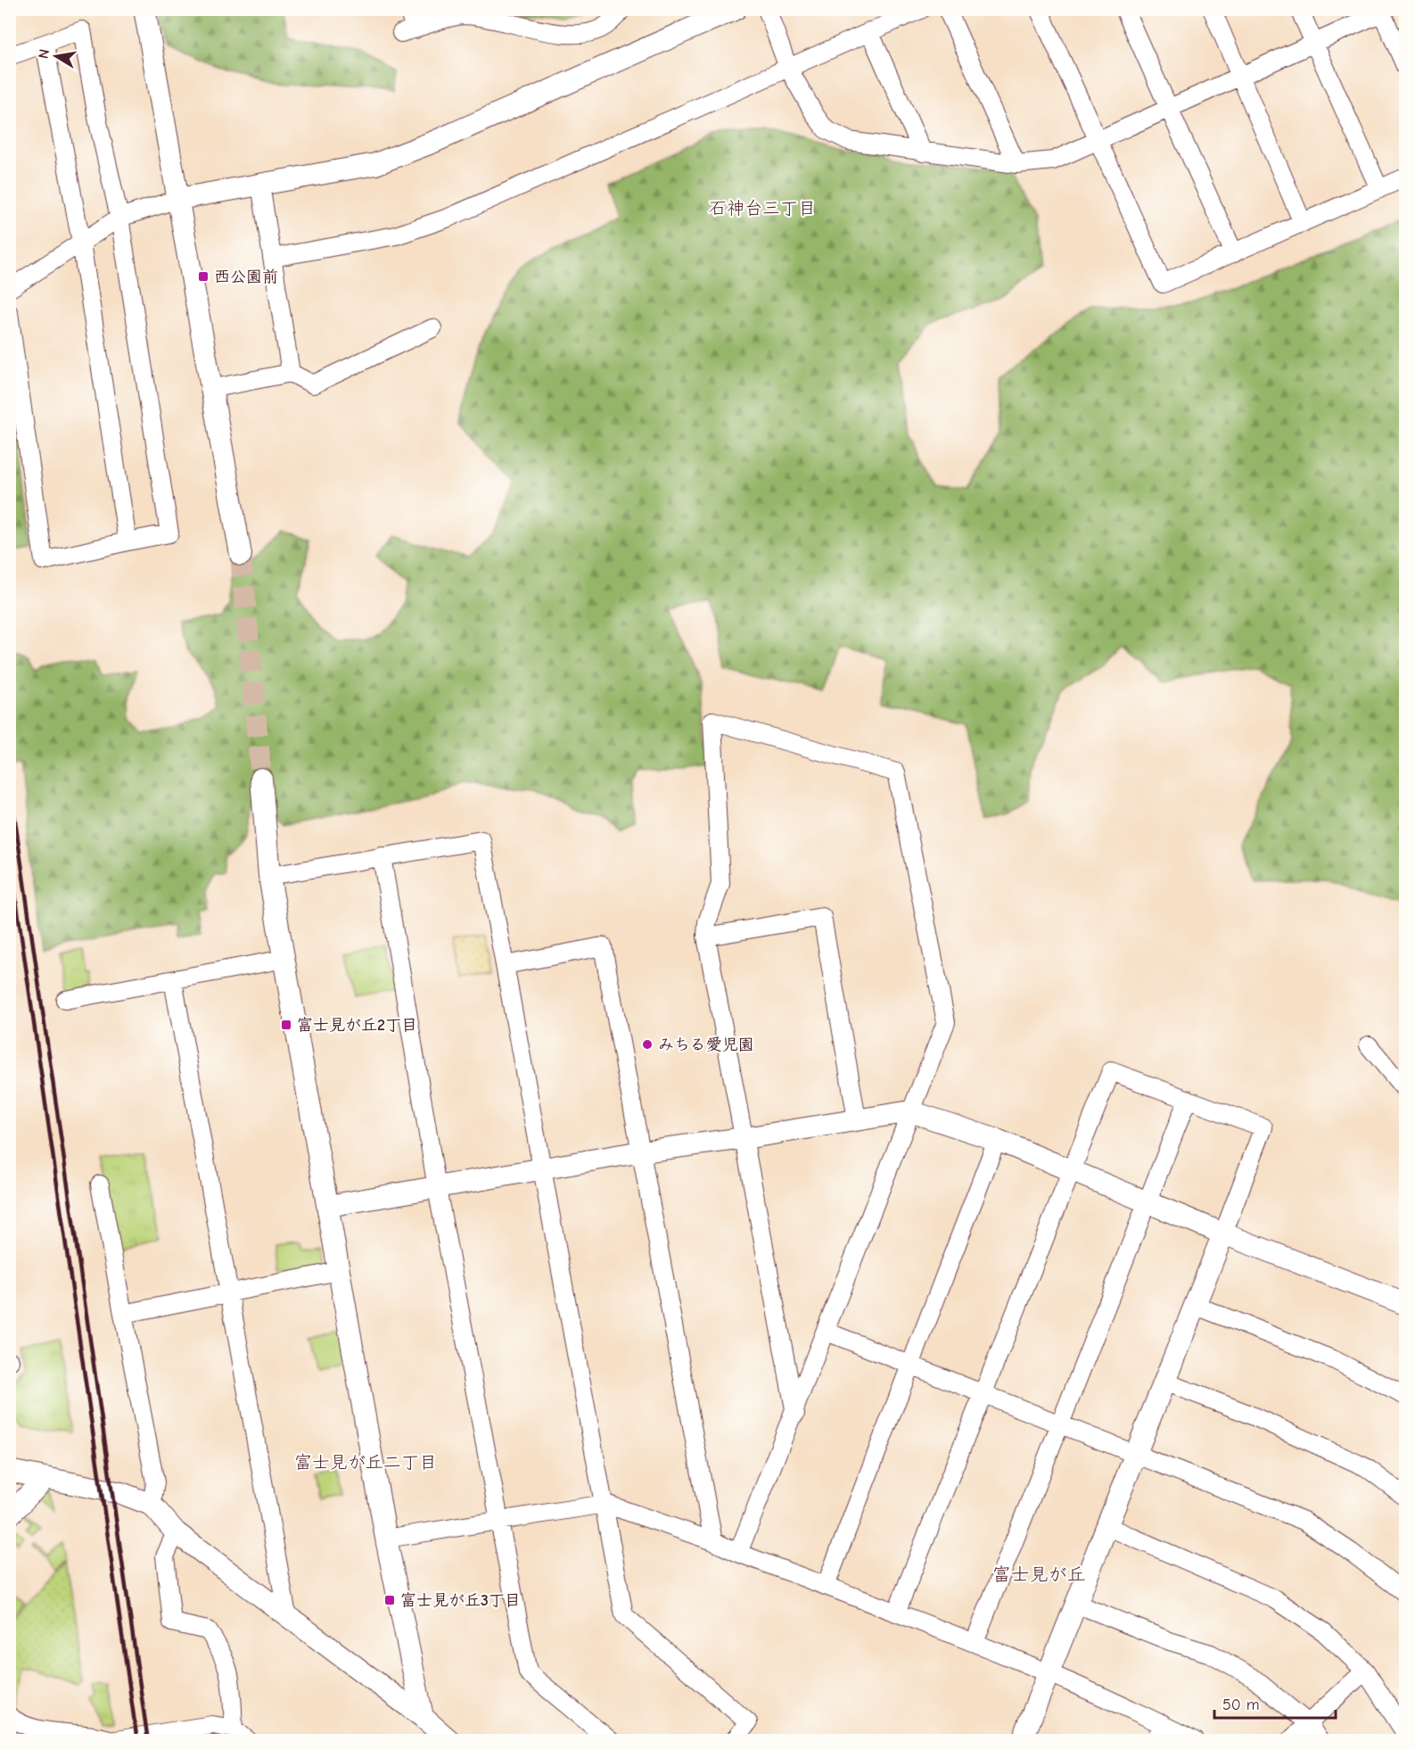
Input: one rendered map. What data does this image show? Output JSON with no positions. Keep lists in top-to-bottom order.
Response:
{
  "districts": ["石神台三丁目", "富士見が丘二丁目", "富士見が丘"],
  "places": {
    "transit": ["西公園前", "富士見が丘2丁目", "富士見が丘3丁目"],
    "other": ["みちる愛児園"]
  },
  "scale_bar": "50 m",
  "north": "left"
}
